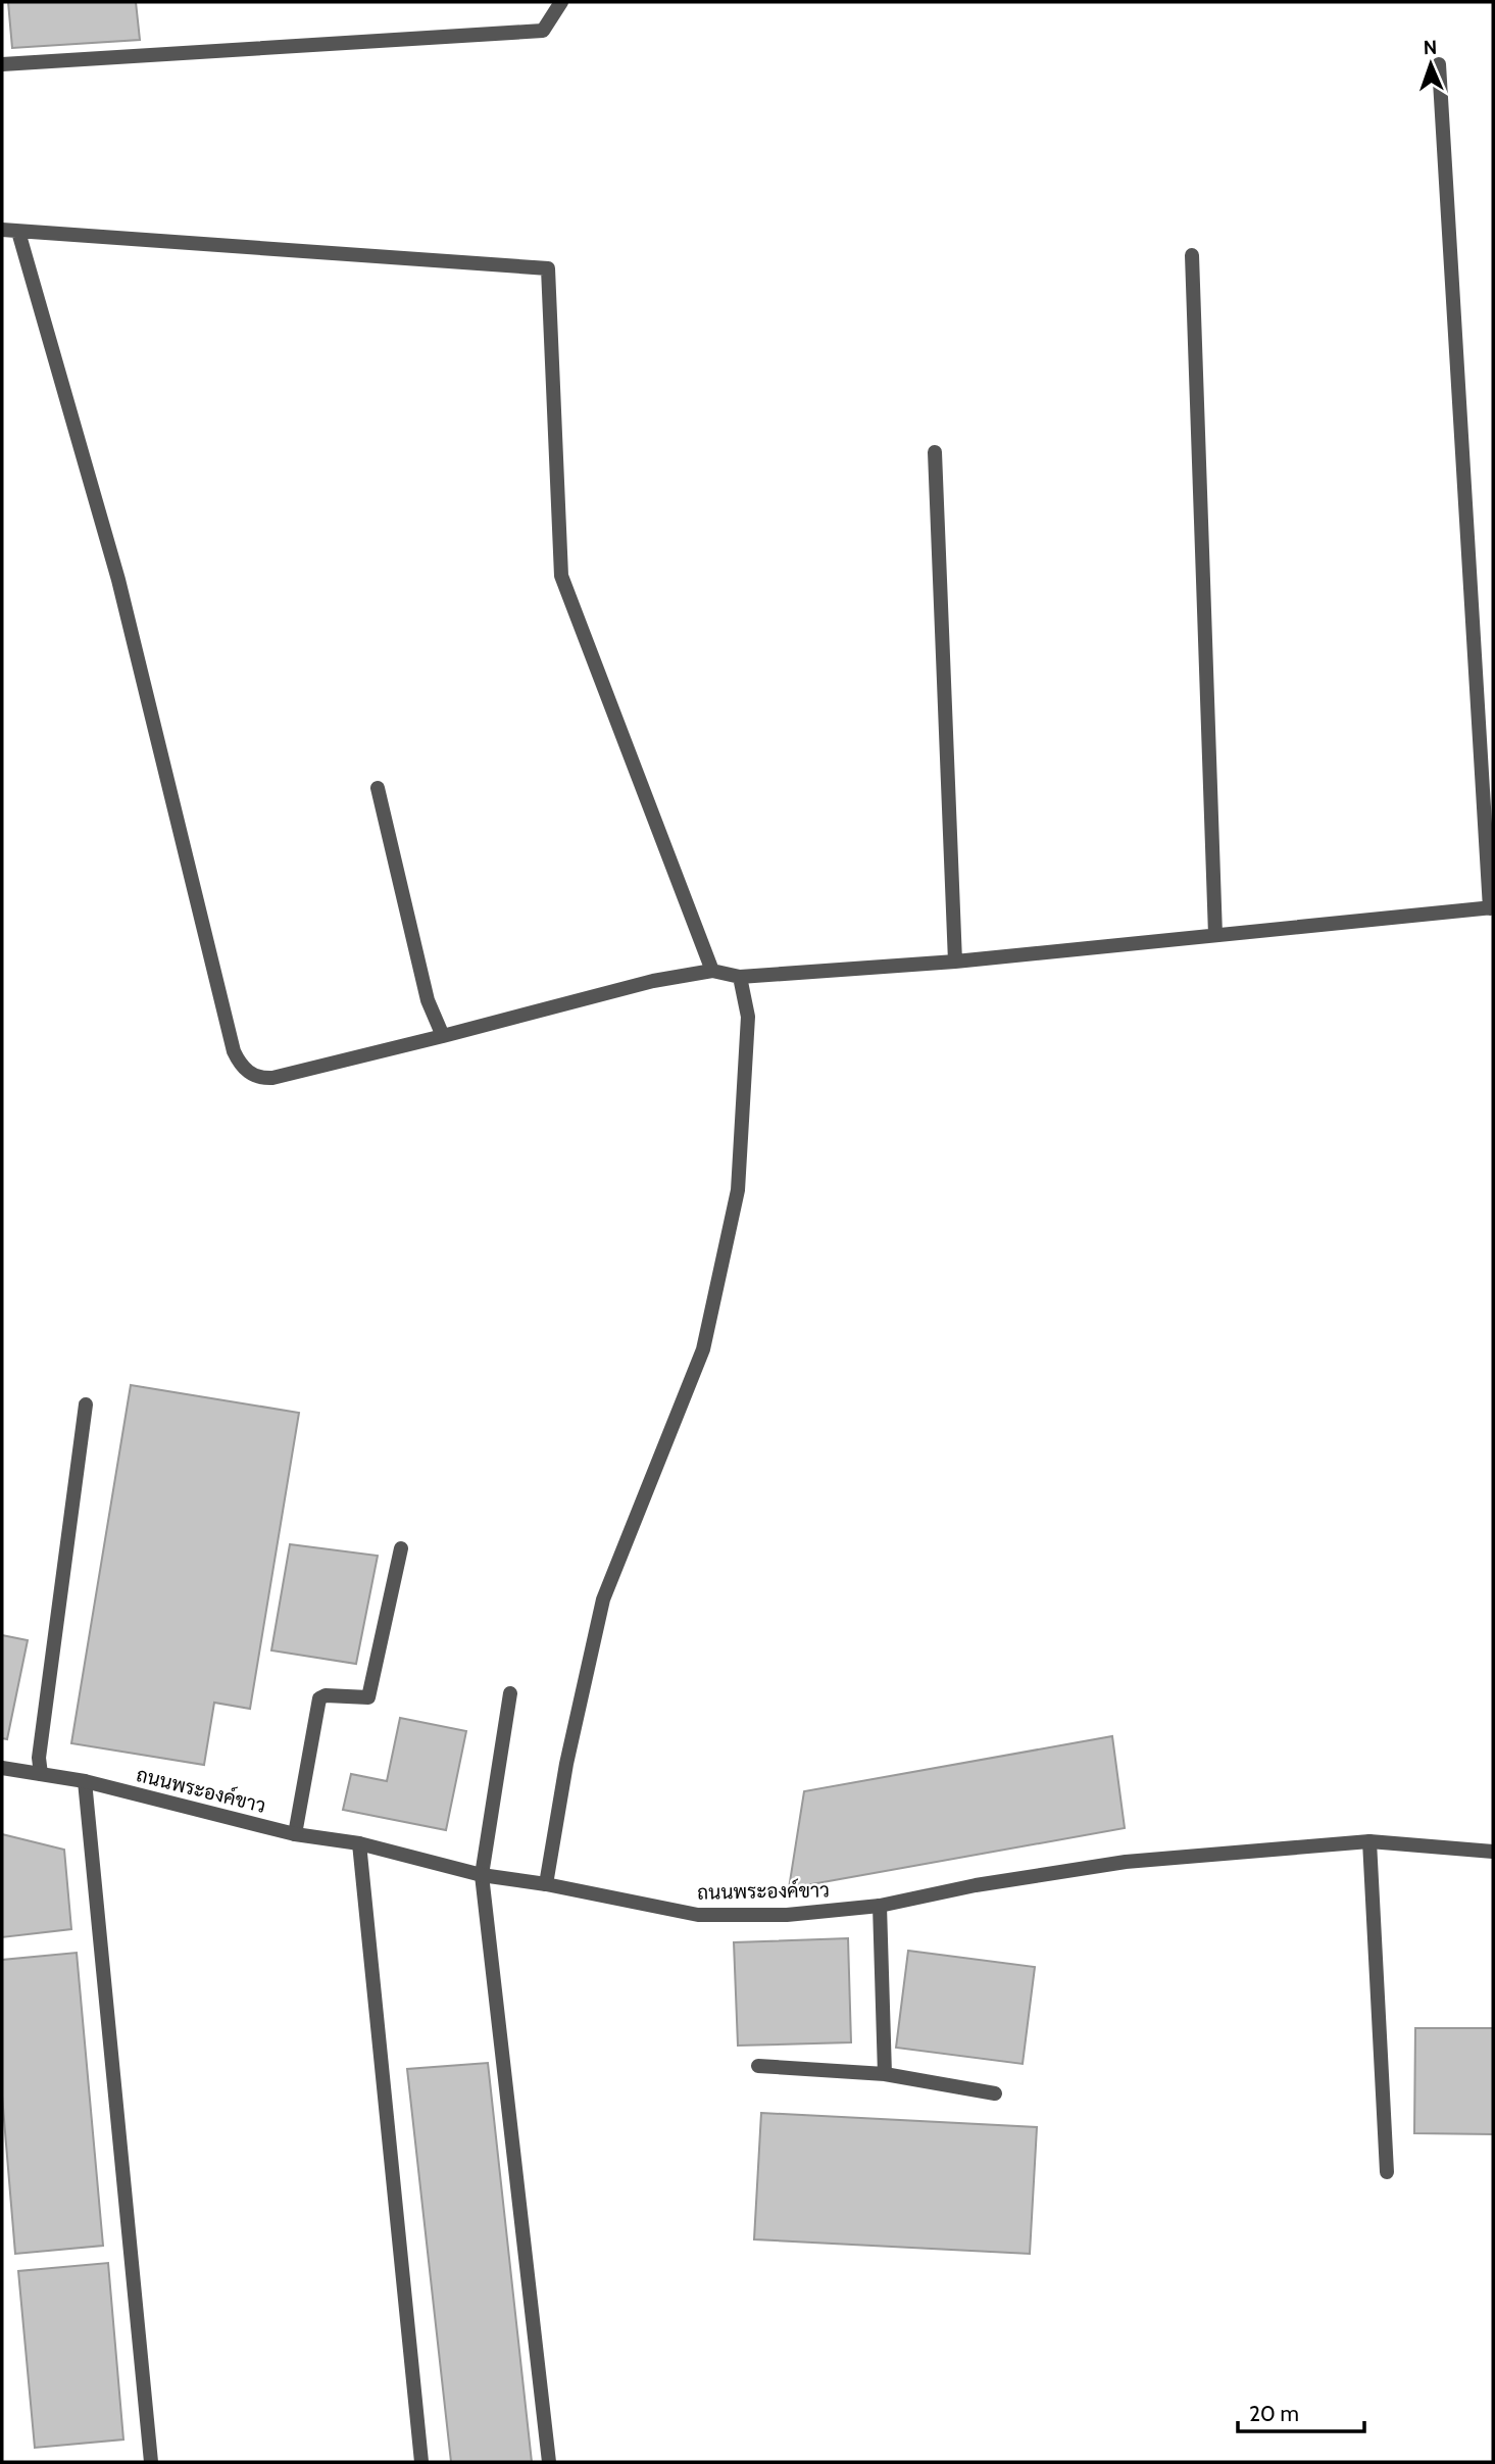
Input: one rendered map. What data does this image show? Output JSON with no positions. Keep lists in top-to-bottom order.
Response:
{
  "streets": {
    "street": ["ถนนพระองค์ขาว"]
  },
  "scale_bar": "20 m",
  "north": "top"
}
